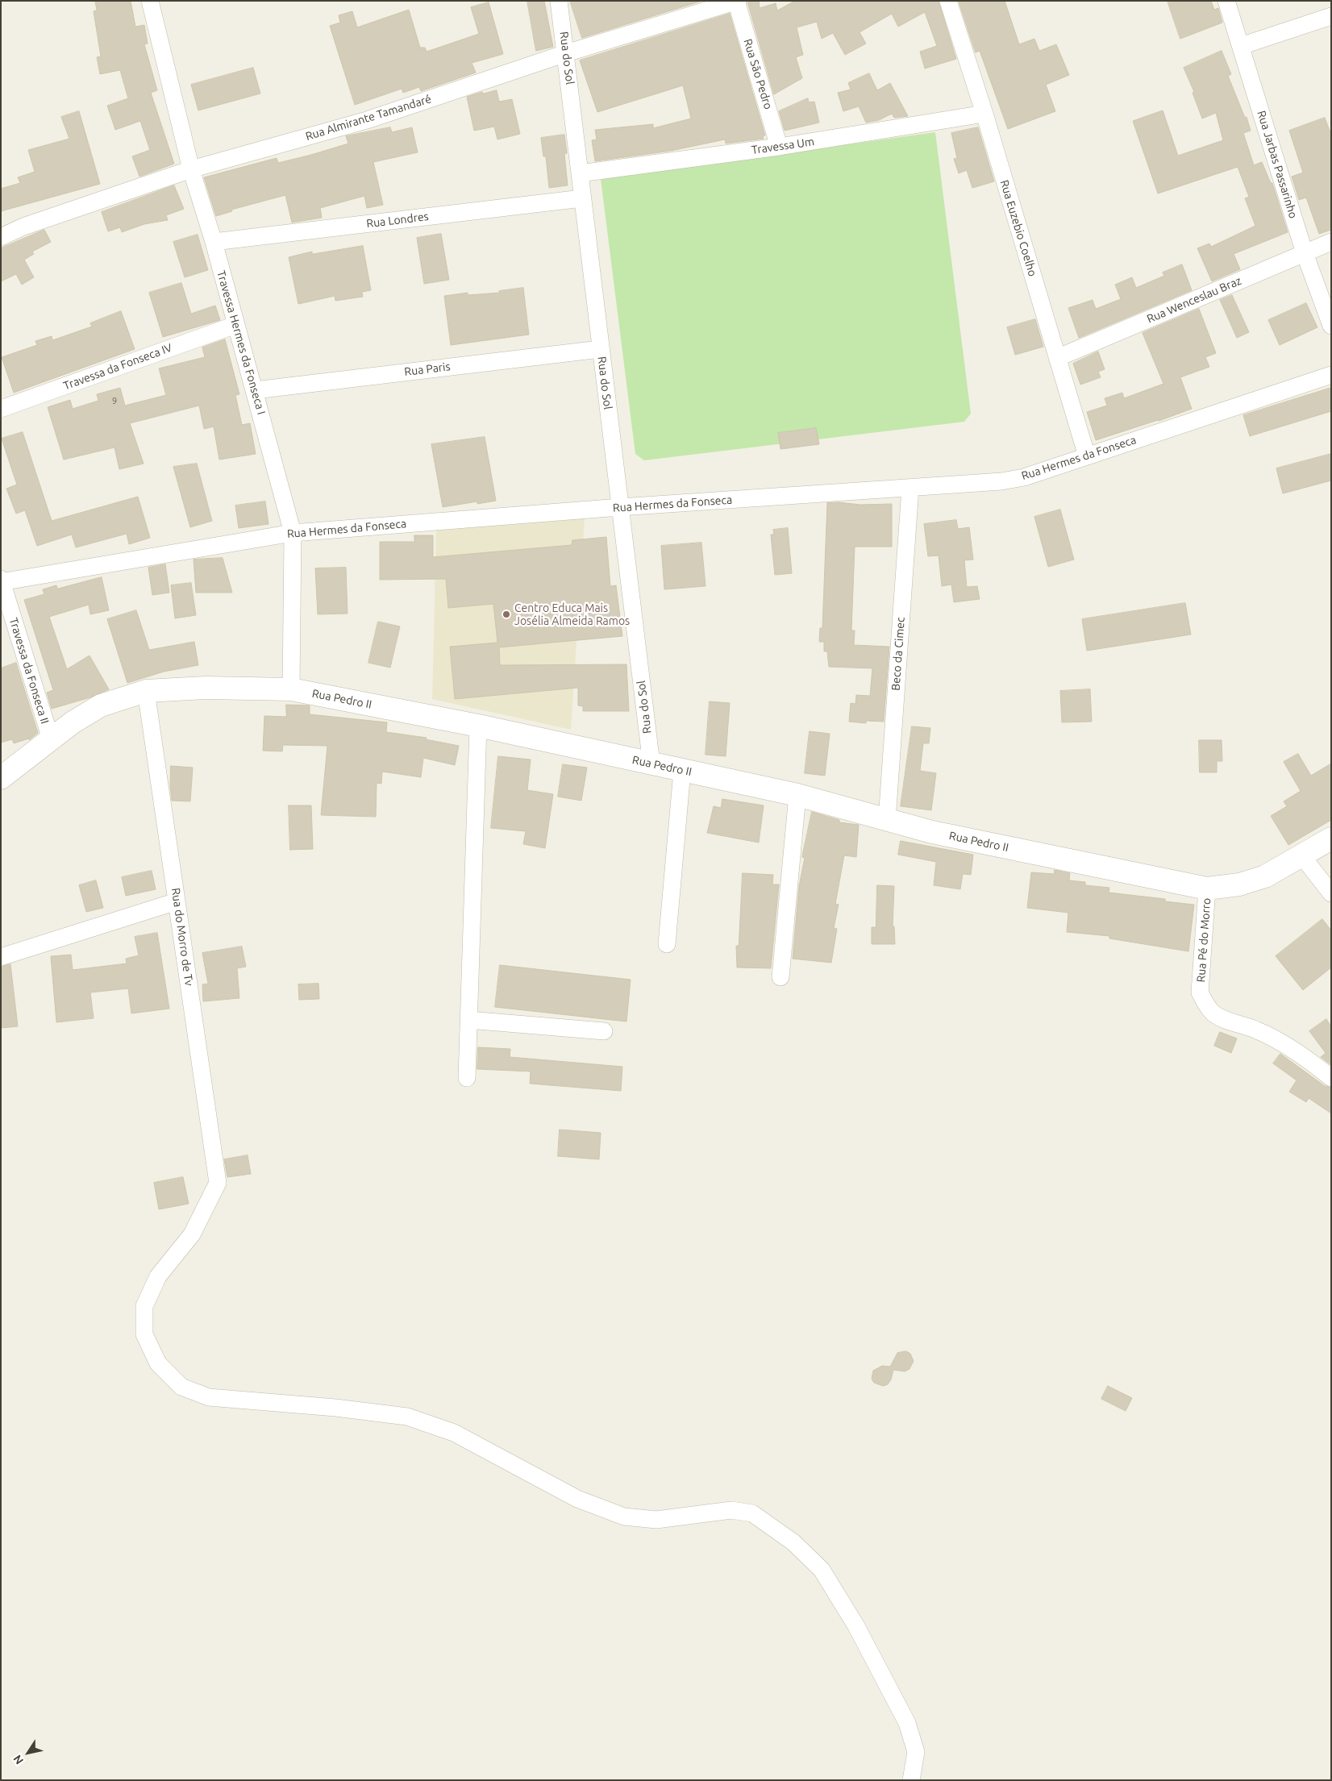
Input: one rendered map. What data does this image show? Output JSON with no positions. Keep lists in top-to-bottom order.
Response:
{
  "streets": {
    "street": [
      "Rua do Sol",
      "Rua São Pedro",
      "Rua Almirante Tamandaré",
      "Travessa Um",
      "Rua Jarbas Passarinho",
      "Rua Londres",
      "Rua Euzebio Coelho",
      "Rua Wenceslau Braz",
      "Travessa Hermes da Fonseca I",
      "Travessa da Fonseca IV",
      "Rua Paris",
      "Rua Hermes da Fonseca",
      "Beco da Cimec",
      "Travessa da Fonseca II",
      "Rua Pedro II",
      "Rua do Morro de Tv",
      "Rua Pé do Morro"
    ]
  },
  "crossings": [
    ["Rua do Sol", "Rua Almirante Tamandaré"],
    ["Rua do Sol", "Travessa Um"],
    ["Rua do Sol", "Rua Londres"],
    ["Rua do Sol", "Rua Paris"],
    ["Rua do Sol", "Rua Hermes da Fonseca"],
    ["Rua do Sol", "Rua Pedro II"],
    ["Rua São Pedro", "Rua Almirante Tamandaré"],
    ["Rua São Pedro", "Travessa Um"],
    ["Rua Almirante Tamandaré", "Travessa Hermes da Fonseca I"],
    ["Travessa Um", "Rua Euzebio Coelho"],
    ["Rua Jarbas Passarinho", "Rua Wenceslau Braz"],
    ["Rua Londres", "Travessa Hermes da Fonseca I"],
    ["Rua Euzebio Coelho", "Rua Wenceslau Braz"],
    ["Rua Euzebio Coelho", "Rua Hermes da Fonseca"],
    ["Travessa Hermes da Fonseca I", "Travessa da Fonseca IV"],
    ["Travessa Hermes da Fonseca I", "Rua Paris"],
    ["Travessa Hermes da Fonseca I", "Rua Hermes da Fonseca"],
    ["Travessa Hermes da Fonseca I", "Rua Pedro II"],
    ["Rua Hermes da Fonseca", "Beco da Cimec"],
    ["Rua Hermes da Fonseca", "Travessa da Fonseca II"],
    ["Beco da Cimec", "Rua Pedro II"],
    ["Travessa da Fonseca II", "Rua Pedro II"],
    ["Rua Pedro II", "Rua do Morro de Tv"],
    ["Rua Pedro II", "Rua Pé do Morro"]
  ],
  "places": ["Centro Educa Mais Josélia Almeida Ramos"],
  "house_numbers": ["9"],
  "north": "bottom left"
}
